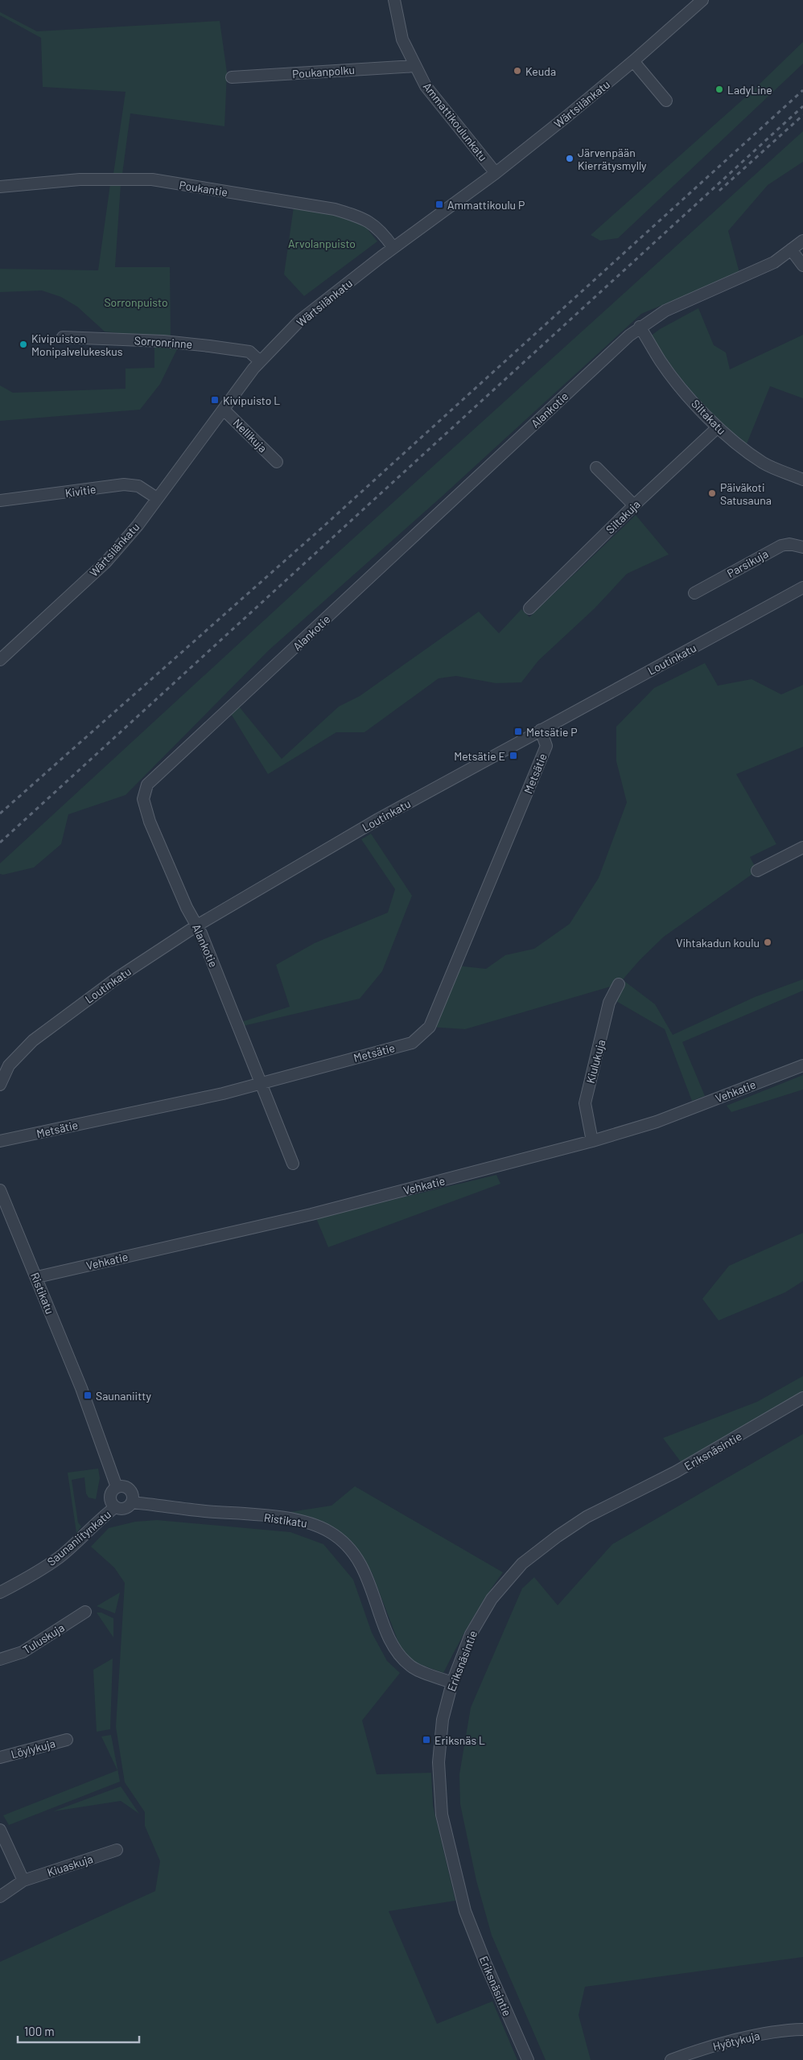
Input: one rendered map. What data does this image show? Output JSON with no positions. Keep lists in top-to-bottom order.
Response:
{
  "streets": {
    "street": [
      "Poukanpolku",
      "Wärtsilänkatu",
      "Ammattikoulunkatu",
      "Poukantie",
      "Sorronrinne",
      "Alankotie",
      "Siltakatu",
      "Nellikuja",
      "Kivitie",
      "Siltakuja",
      "Parsikuja",
      "Loutinkatu",
      "Metsätie",
      "Kiulukuja",
      "Vehkatie",
      "Ristikatu",
      "Eriksnäsintie",
      "Saunaniitynkatu",
      "Tuluskuja",
      "Löylykuja",
      "Kiuaskuja",
      "Hyötykuja"
    ]
  },
  "crossings": [
    ["Poukanpolku", "Ammattikoulunkatu"],
    ["Wärtsilänkatu", "Ammattikoulunkatu"],
    ["Wärtsilänkatu", "Poukantie"],
    ["Wärtsilänkatu", "Sorronrinne"],
    ["Wärtsilänkatu", "Nellikuja"],
    ["Wärtsilänkatu", "Kivitie"],
    ["Alankotie", "Siltakatu"],
    ["Alankotie", "Loutinkatu"],
    ["Alankotie", "Metsätie"],
    ["Siltakatu", "Siltakuja"],
    ["Loutinkatu", "Metsätie"],
    ["Kiulukuja", "Vehkatie"],
    ["Vehkatie", "Ristikatu"],
    ["Ristikatu", "Eriksnäsintie"],
    ["Ristikatu", "Saunaniitynkatu"]
  ],
  "parks": ["Arvolanpuisto", "Sorronpuisto"],
  "places": {
    "other": [
      "Keuda",
      "LadyLine",
      "Järvenpään Kierrätysmylly",
      "Kivipuiston Monipalvelukeskus",
      "Päiväkoti Satusauna",
      "Vihtakadun koulu"
    ],
    "transit": [
      "Ammattikoulu P",
      "Kivipuisto L",
      "Metsätie P",
      "Metsätie E",
      "Saunaniitty",
      "Eriksnäs L"
    ]
  },
  "scale_bar": "100 m"
}
